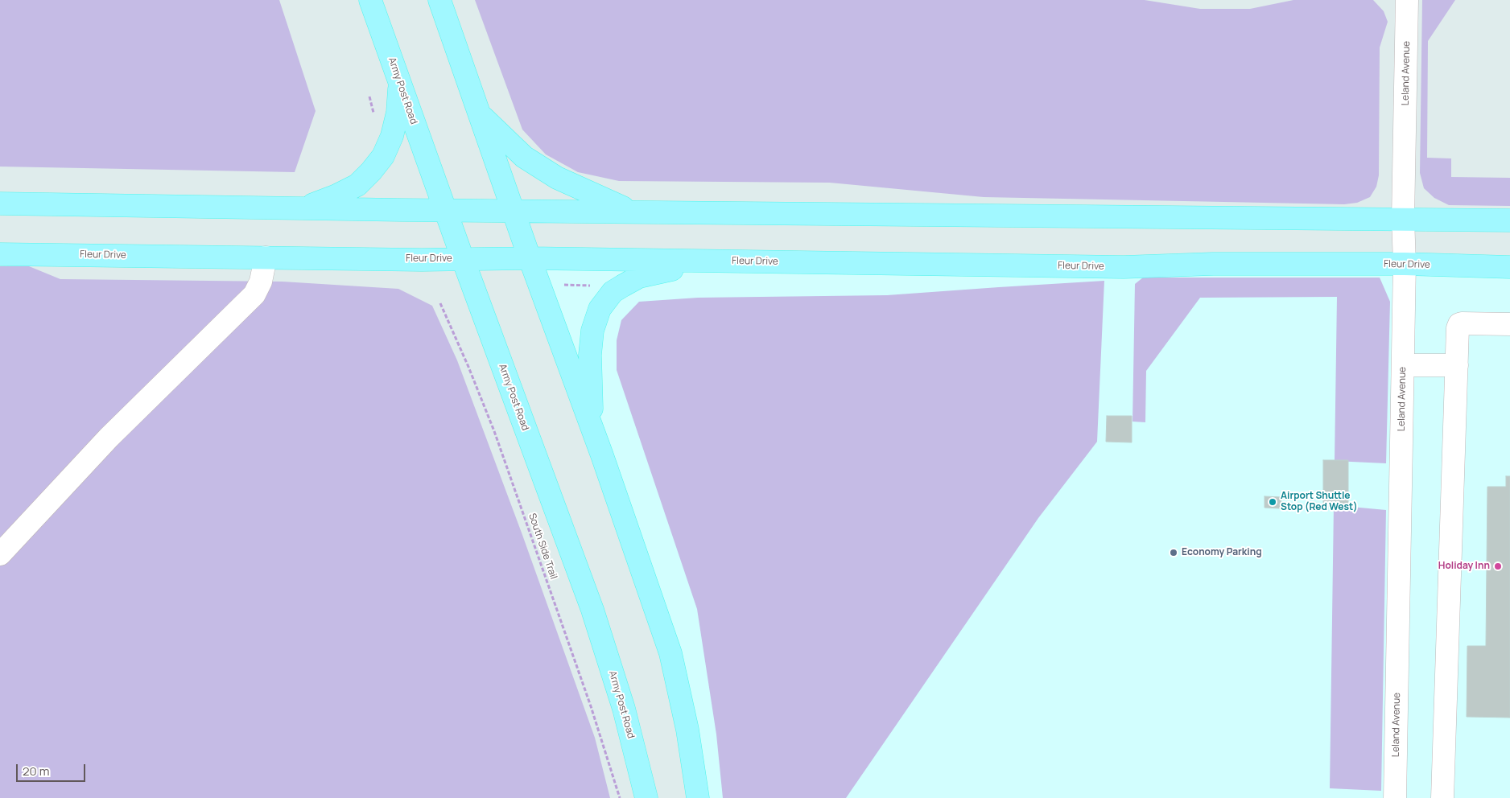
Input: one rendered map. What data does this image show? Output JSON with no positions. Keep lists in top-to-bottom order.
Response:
{
  "streets": {
    "main road": ["Army Post Road", "Fleur Drive"],
    "street": ["Leland Avenue"],
    "path": ["South Side Trail"]
  },
  "crossings": [
    ["Leland Avenue", "Fleur Drive"],
    ["Army Post Road", "Fleur Drive"]
  ],
  "places": ["Airport Shuttle Stop (Red West)", "Economy Parking", "Holiday Inn"],
  "scale_bar": "20 m"
}
